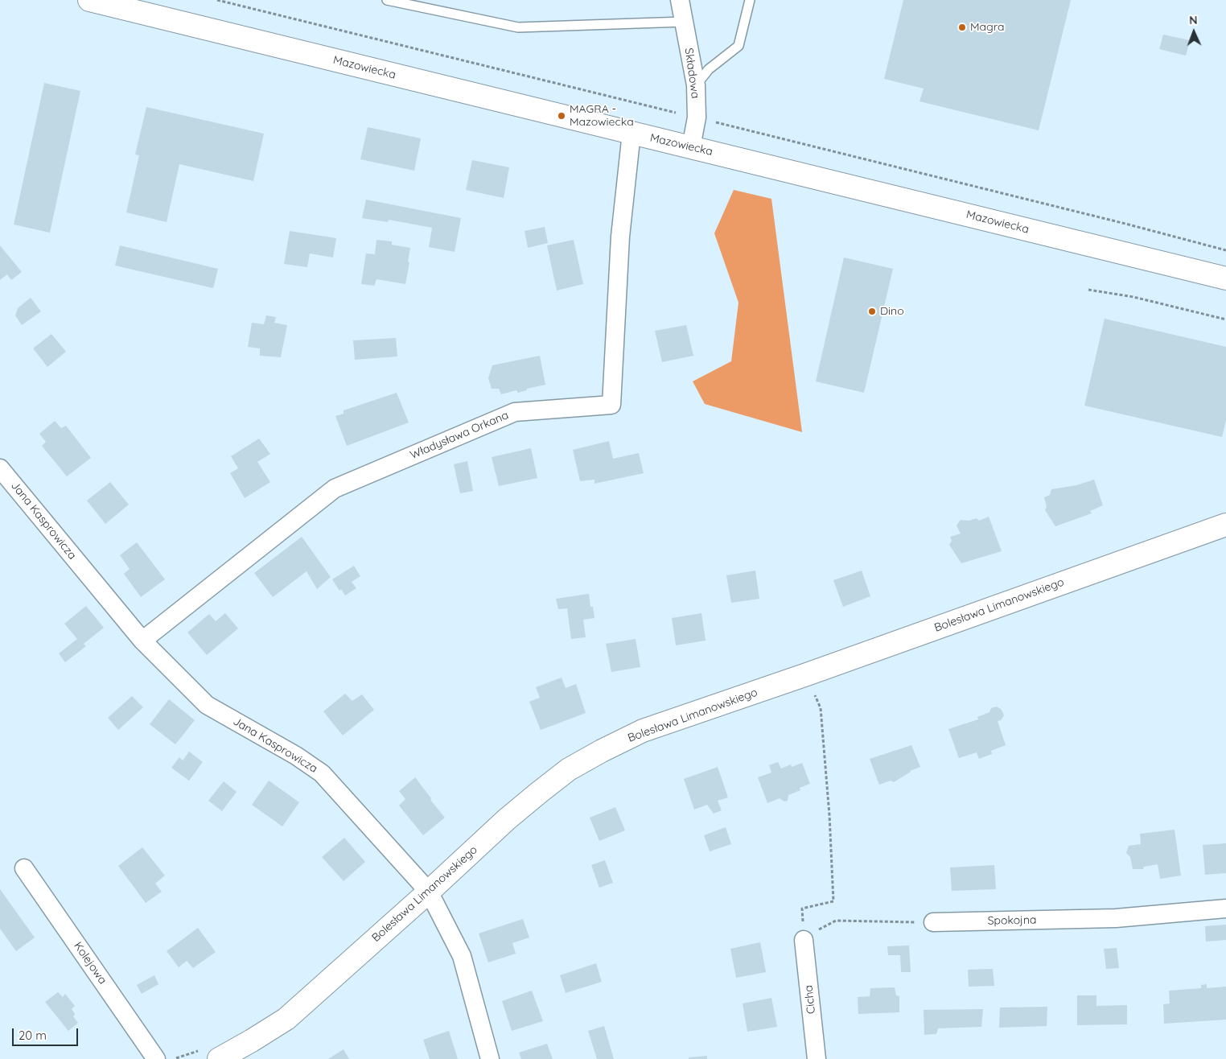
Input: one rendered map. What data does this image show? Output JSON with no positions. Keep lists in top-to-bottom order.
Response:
{
  "streets": {
    "main road": ["Mazowiecka", "Bolesława Limanowskiego"],
    "street": [
      "Składowa",
      "Władysława Orkana",
      "Jana Kasprowicza",
      "Spokojna",
      "Kolejowa",
      "Cicha"
    ]
  },
  "crossings": [
    ["Mazowiecka", "Składowa"],
    ["Mazowiecka", "Władysława Orkana"],
    ["Władysława Orkana", "Jana Kasprowicza"],
    ["Jana Kasprowicza", "Bolesława Limanowskiego"]
  ],
  "places": ["Magra", "MAGRA - Mazowiecka", "Dino"],
  "scale_bar": "20 m",
  "north": "top"
}
